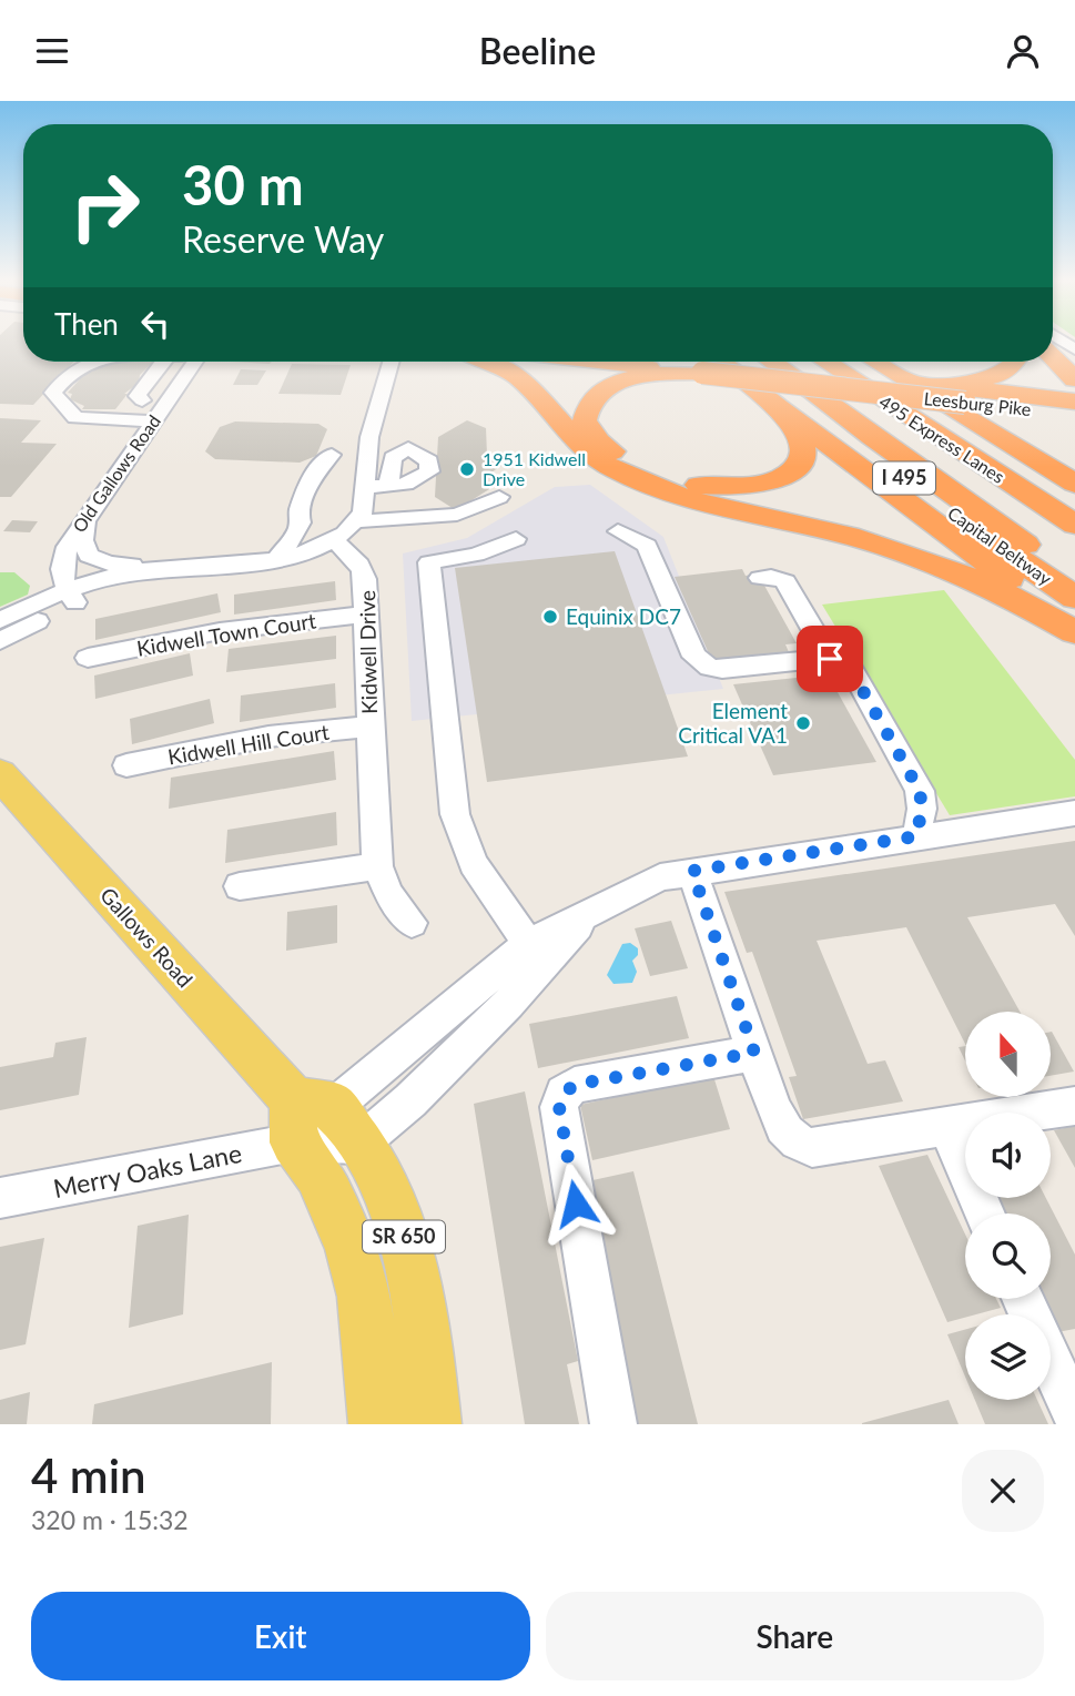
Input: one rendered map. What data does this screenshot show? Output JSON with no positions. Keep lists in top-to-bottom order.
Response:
{
  "streets": {
    "highway": [
      "Leesburg Pike",
      "495 Express Lanes",
      "I 495",
      "Capital Beltway"
    ],
    "main road": ["Gallows Road", "SR 650"],
    "street": [
      "Old Gallows Road",
      "Kidwell Town Court",
      "Kidwell Drive",
      "Kidwell Hill Court",
      "Merry Oaks Lane"
    ]
  },
  "crossings": [
    ["Kidwell Town Court", "Kidwell Drive"],
    ["Kidwell Drive", "Kidwell Hill Court"],
    ["Gallows Road", "Merry Oaks Lane"]
  ],
  "places": ["1951 Kidwell Drive", "Equinix DC7", "Element Critical VA1"],
  "north": "top",
  "page": {
    "header": "Beeline",
    "turn": ["30 m", "Reserve Way"],
    "then": "Then",
    "heading": ["4 min", "320 m · 15:32"],
    "buttons": ["Exit", "Share"]
  }
}
